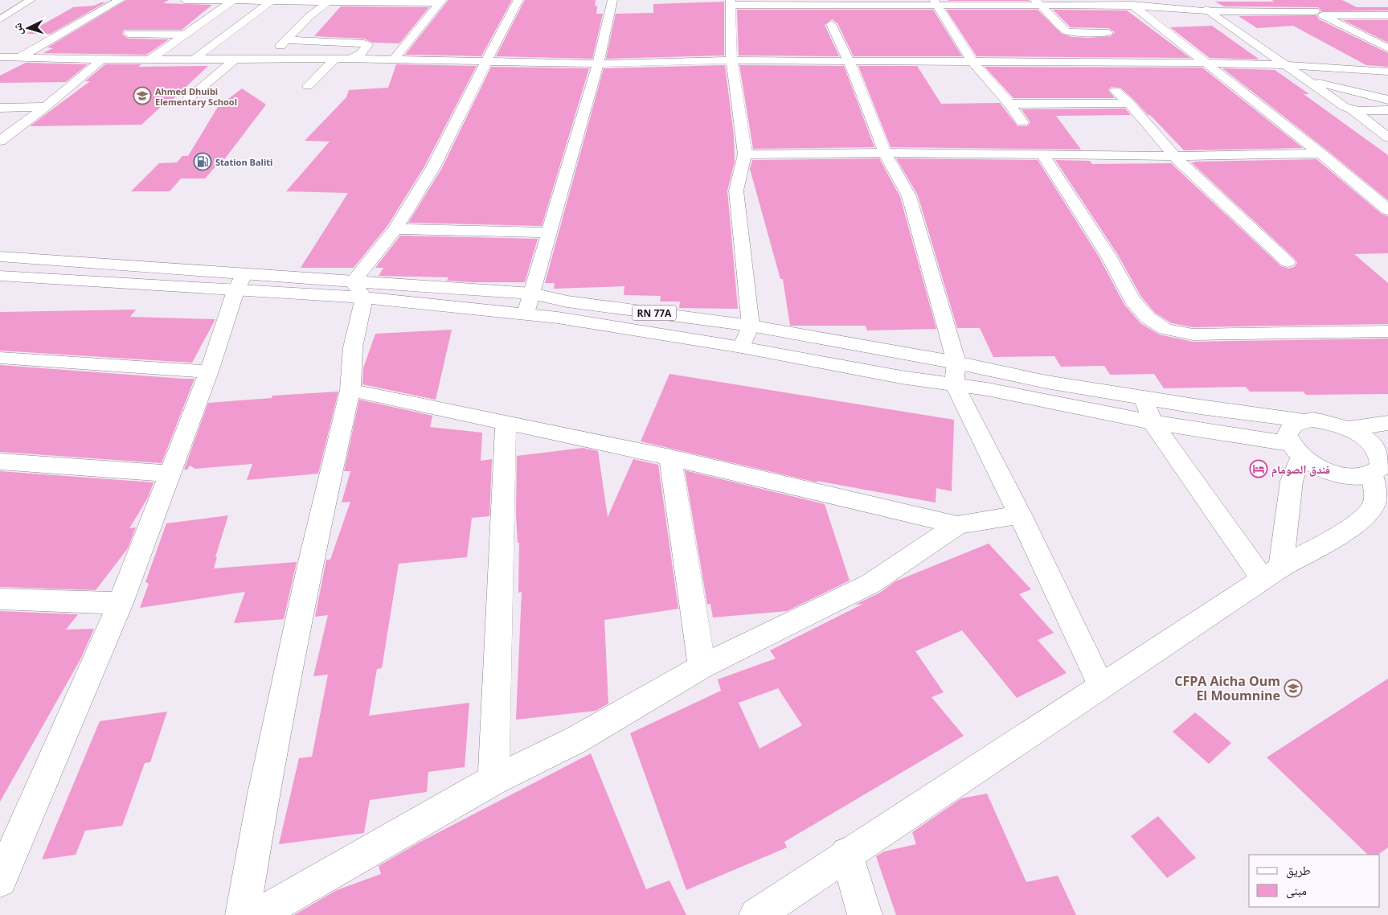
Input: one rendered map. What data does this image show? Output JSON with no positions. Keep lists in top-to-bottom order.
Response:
{
  "streets": {
    "street": ["RN 77A"]
  },
  "places": {
    "school or university": ["Ahmed Dhuibi Elementary School", "CFPA Aicha Oum El Moumnine"],
    "fuel station": ["Station Baliti"],
    "hotel": ["فندق الصومام"]
  },
  "legend": ["طريق", "مبنى"],
  "north": "left"
}
